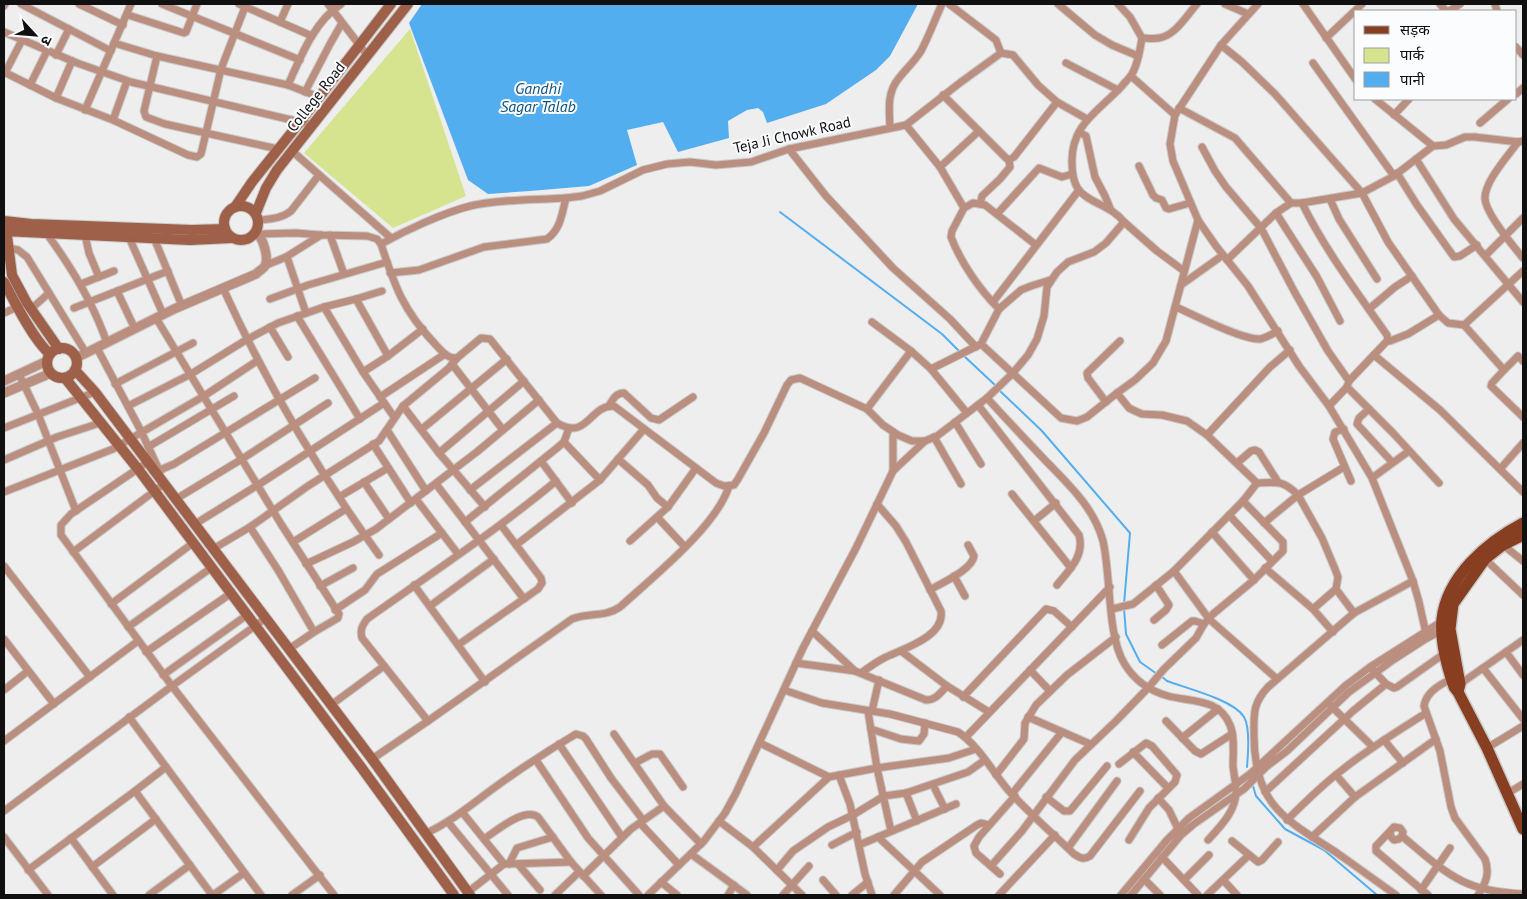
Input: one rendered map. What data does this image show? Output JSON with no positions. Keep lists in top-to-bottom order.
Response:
{
  "streets": {
    "main road": ["College Road"],
    "street": ["Teja Ji Chowk Road"]
  },
  "water": ["Gandhi Sagar Talab"],
  "legend": ["सड़क", "पार्क", "पानी"],
  "north": "bottom right"
}
